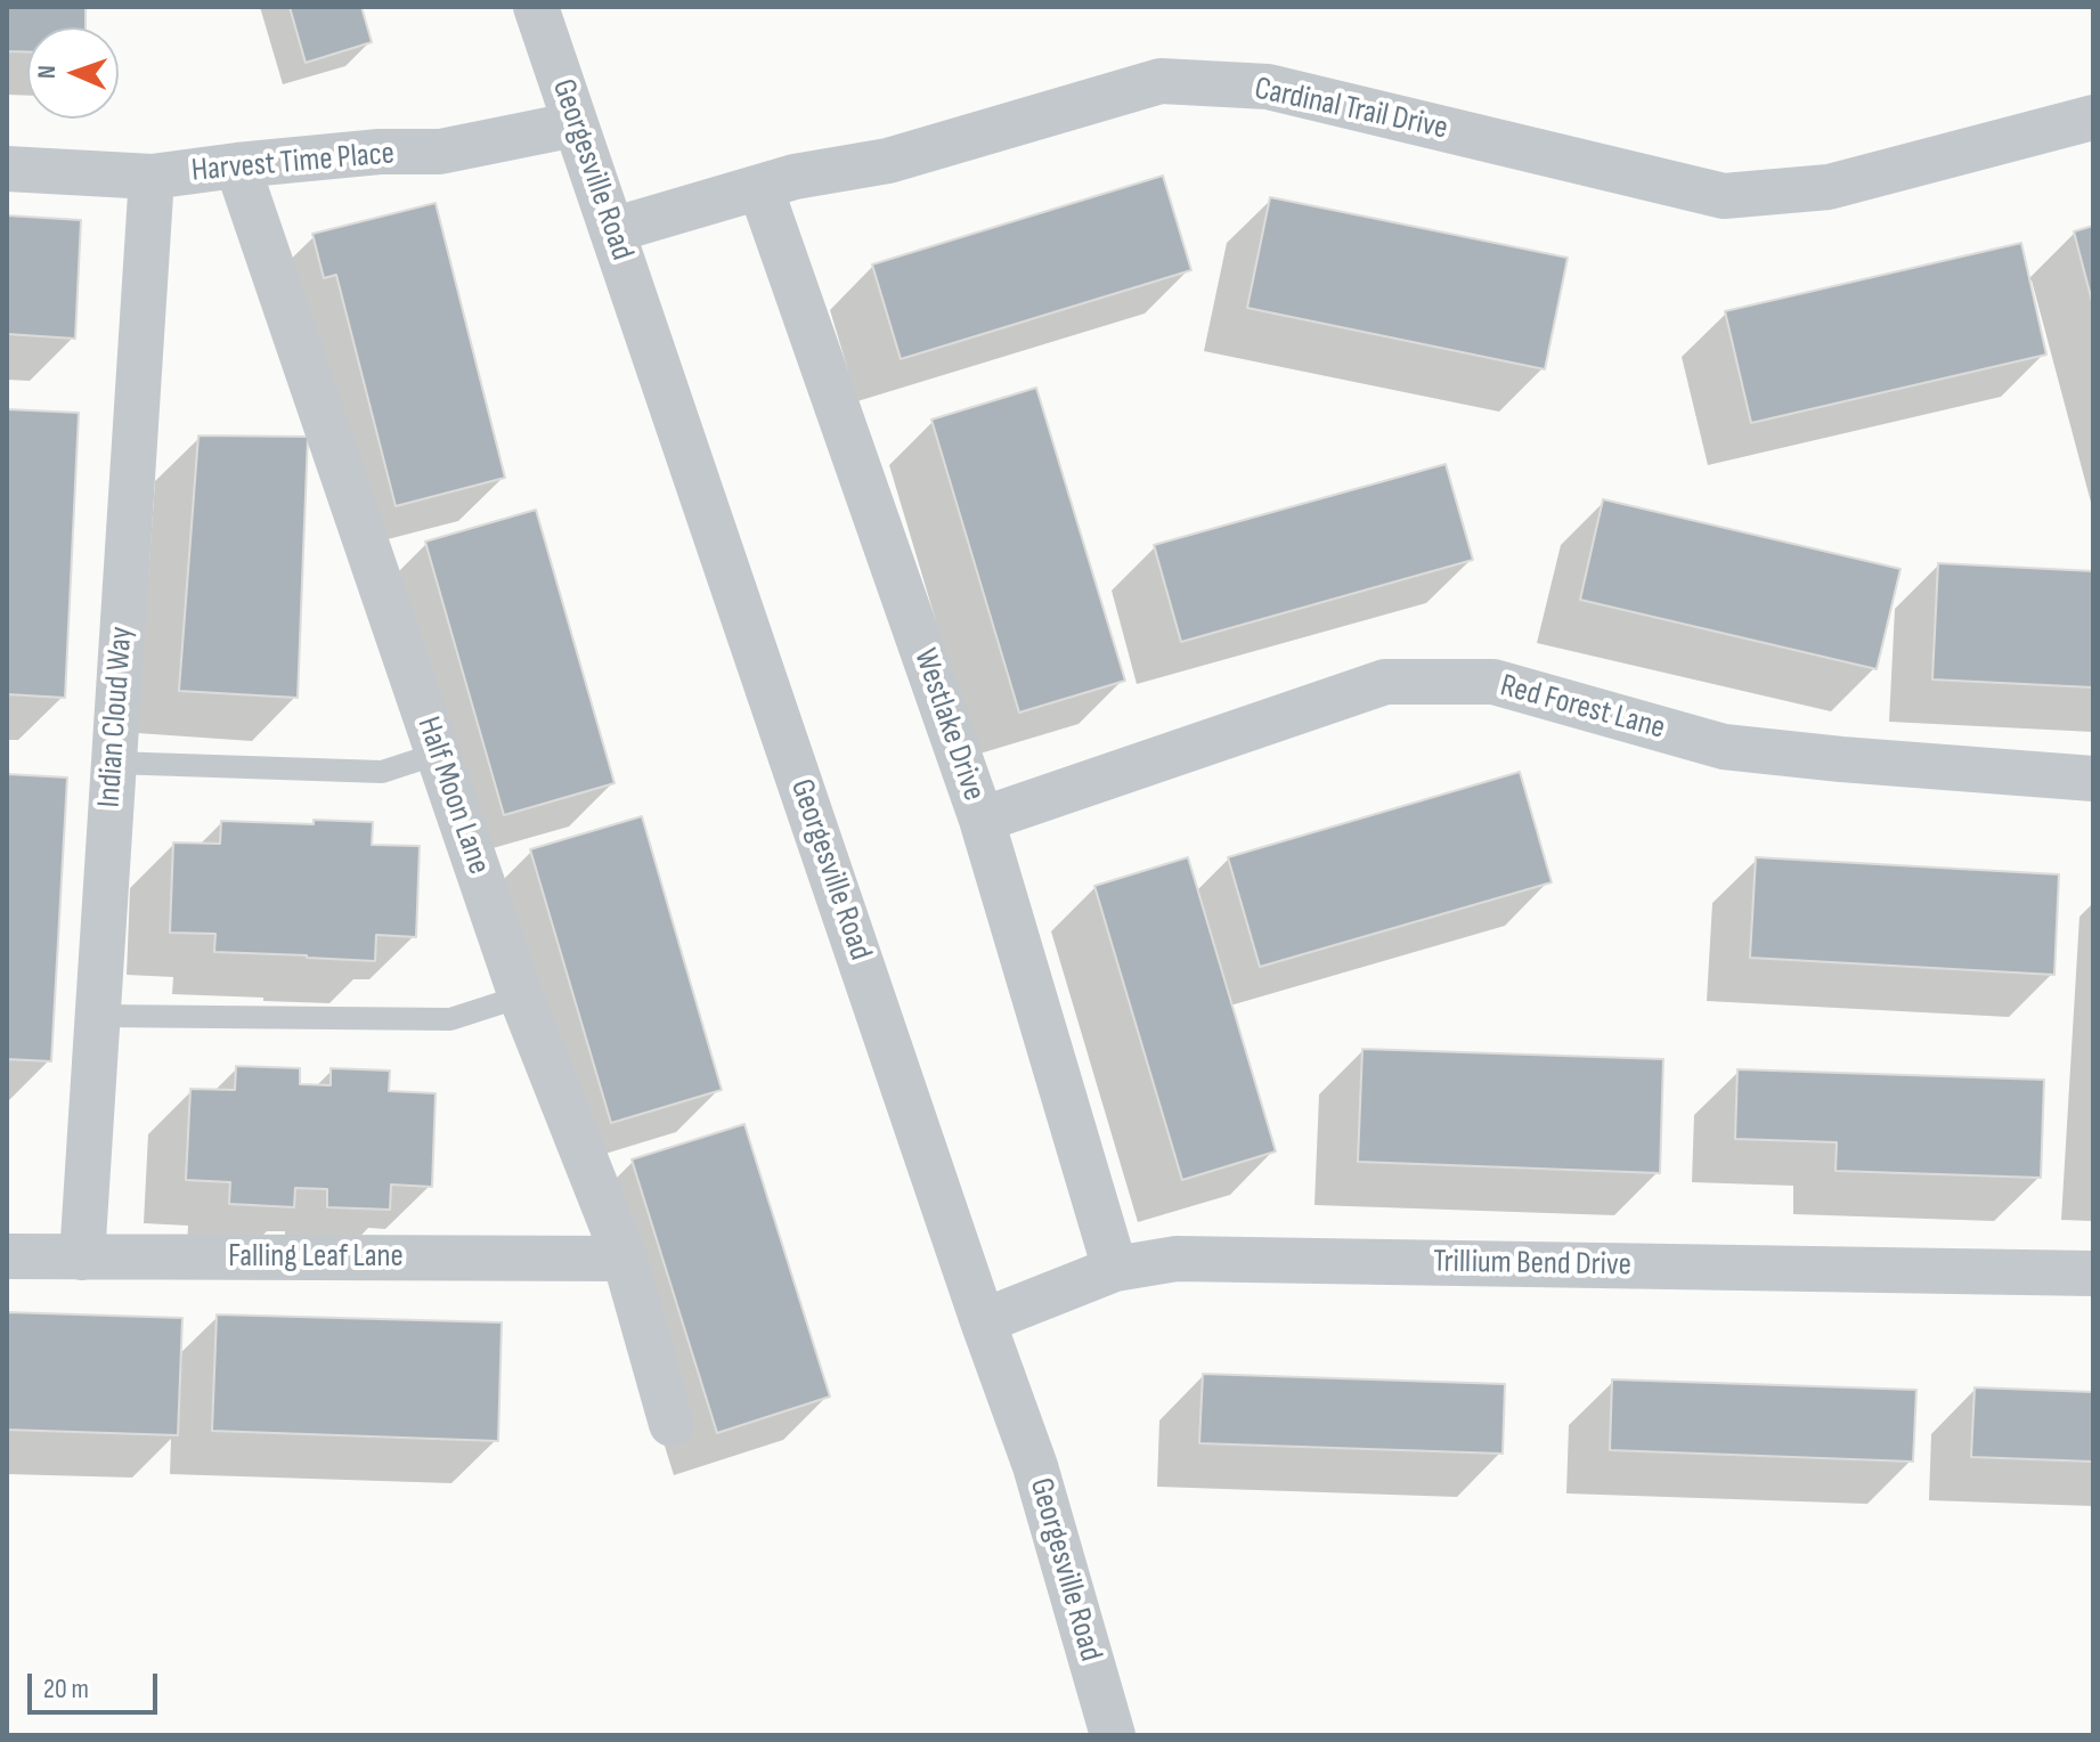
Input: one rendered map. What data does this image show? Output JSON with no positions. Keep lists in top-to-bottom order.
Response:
{
  "streets": {
    "street": [
      "Cardinal Trail Drive",
      "Harvest Time Place",
      "Georgesville Road",
      "Red Forest Lane",
      "Indian Cloud Way",
      "Westlake Drive",
      "Half Moon Lane",
      "Falling Leaf Lane",
      "Trillium Bend Drive"
    ]
  },
  "crossings": [
    ["Cardinal Trail Drive", "Georgesville Road"],
    ["Cardinal Trail Drive", "Westlake Drive"],
    ["Harvest Time Place", "Georgesville Road"],
    ["Harvest Time Place", "Indian Cloud Way"],
    ["Harvest Time Place", "Half Moon Lane"],
    ["Georgesville Road", "Trillium Bend Drive"],
    ["Red Forest Lane", "Westlake Drive"],
    ["Indian Cloud Way", "Falling Leaf Lane"],
    ["Westlake Drive", "Trillium Bend Drive"],
    ["Half Moon Lane", "Falling Leaf Lane"]
  ],
  "scale_bar": "20 m",
  "north": "left"
}
